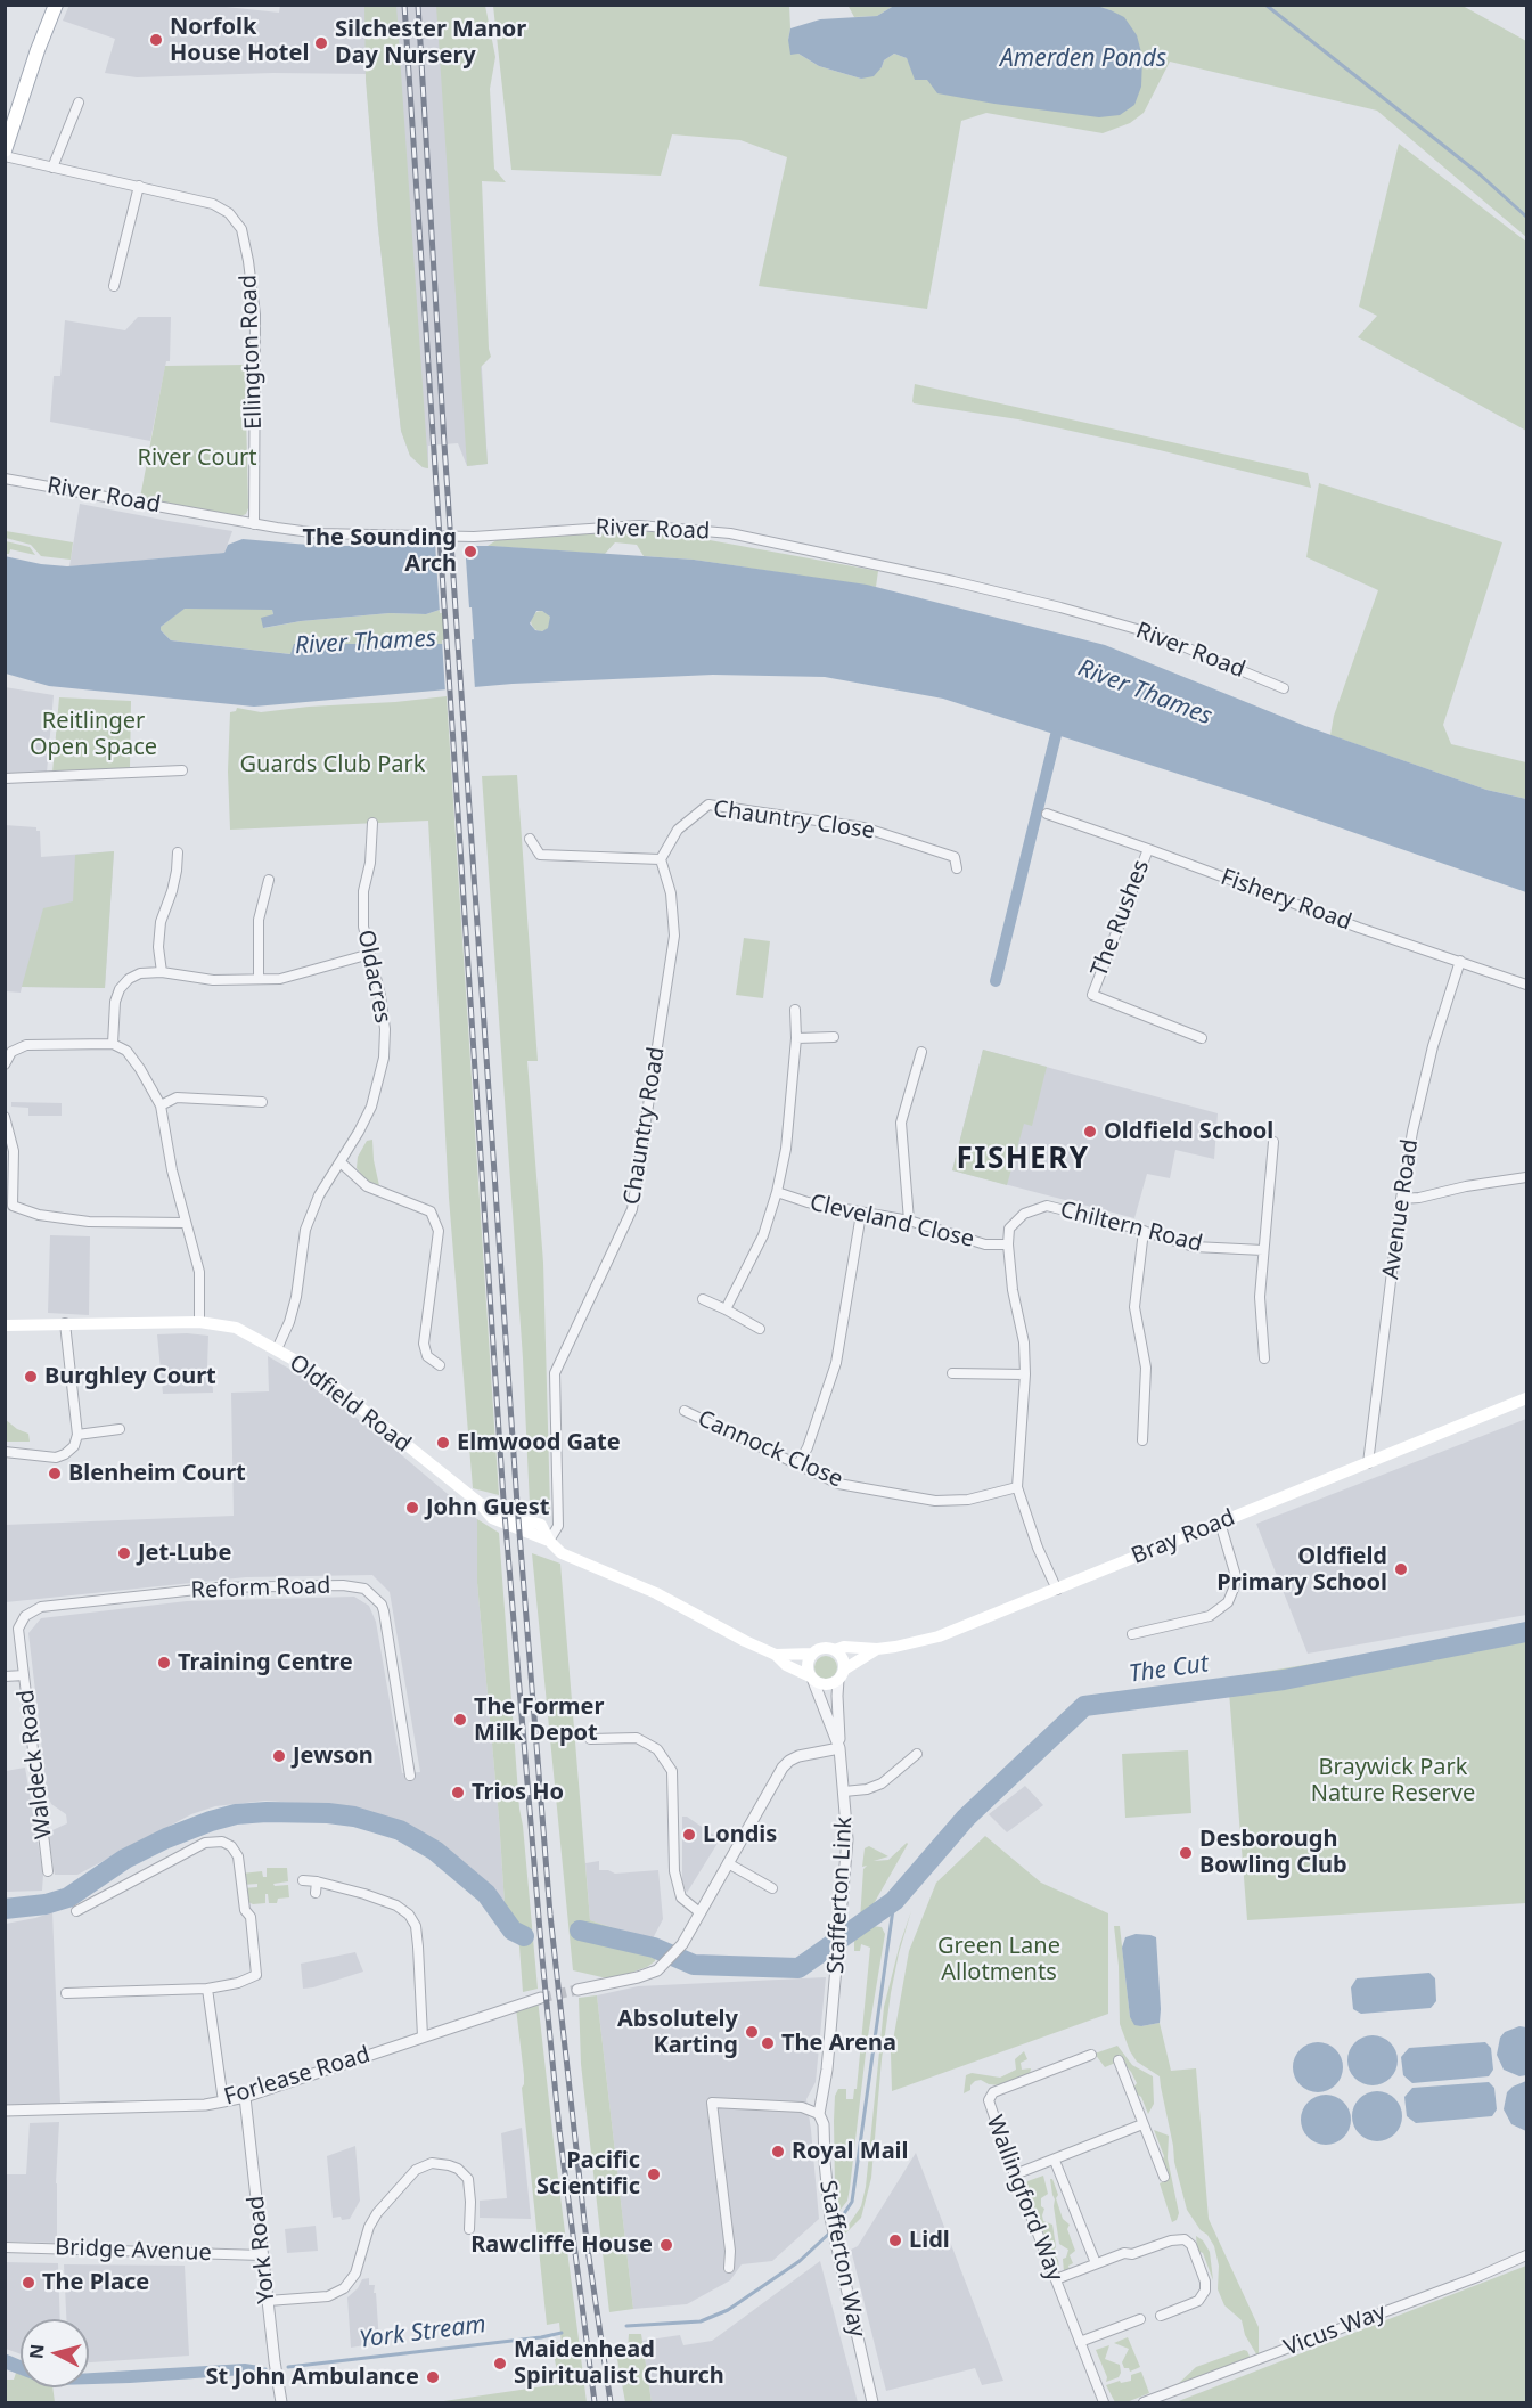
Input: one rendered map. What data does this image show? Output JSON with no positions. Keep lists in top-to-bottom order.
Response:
{
  "streets": {
    "main road": ["Oldfield Road", "Bray Road"],
    "street": [
      "Ellington Road",
      "River Road",
      "Chauntry Close",
      "Fishery Road",
      "The Rushes",
      "Oldacres",
      "Chauntry Road",
      "Avenue Road",
      "Cleveland Close",
      "Chiltern Road",
      "Cannock Close",
      "Reform Road",
      "Waldeck Road",
      "Stafferton Link",
      "Forlease Road",
      "Wallingford Way",
      "York Road",
      "Bridge Avenue",
      "Stafferton Way",
      "Vicus Way"
    ]
  },
  "crossings": [
    ["Ellington Road", "River Road"],
    ["Chauntry Close", "Chauntry Road"],
    ["Fishery Road", "The Rushes"],
    ["Fishery Road", "Avenue Road"],
    ["Oldacres", "Oldfield Road"],
    ["Chauntry Road", "Oldfield Road"],
    ["Avenue Road", "Bray Road"],
    ["Cleveland Close", "Chiltern Road"],
    ["Oldfield Road", "Bray Road"],
    ["Oldfield Road", "Stafferton Link"],
    ["Bray Road", "Stafferton Link"],
    ["Reform Road", "Waldeck Road"],
    ["Stafferton Link", "Stafferton Way"],
    ["Forlease Road", "York Road"],
    ["York Road", "Bridge Avenue"]
  ],
  "districts": ["FISHERY"],
  "water": [
    "Amerden Ponds",
    "River Thames",
    "The Cut",
    "York Stream"
  ],
  "parks": [
    "River Court",
    "Reitlinger Open Space",
    "Guards Club Park",
    "Braywick Park Nature Reserve",
    "Green Lane Allotments"
  ],
  "places": [
    "Norfolk House Hotel",
    "Silchester Manor Day Nursery",
    "The Sounding Arch",
    "Oldfield School",
    "Burghley Court",
    "Elmwood Gate",
    "Blenheim Court",
    "John Guest",
    "Jet-Lube",
    "Oldfield Primary School",
    "Training Centre",
    "The Former Milk Depot",
    "Jewson",
    "Trios Ho",
    "Londis",
    "Desborough Bowling Club",
    "Absolutely Karting",
    "The Arena",
    "Royal Mail",
    "Pacific Scientific",
    "Lidl",
    "Rawcliffe House",
    "The Place",
    "Maidenhead Spiritualist Church",
    "St John Ambulance"
  ],
  "north": "left"
}
